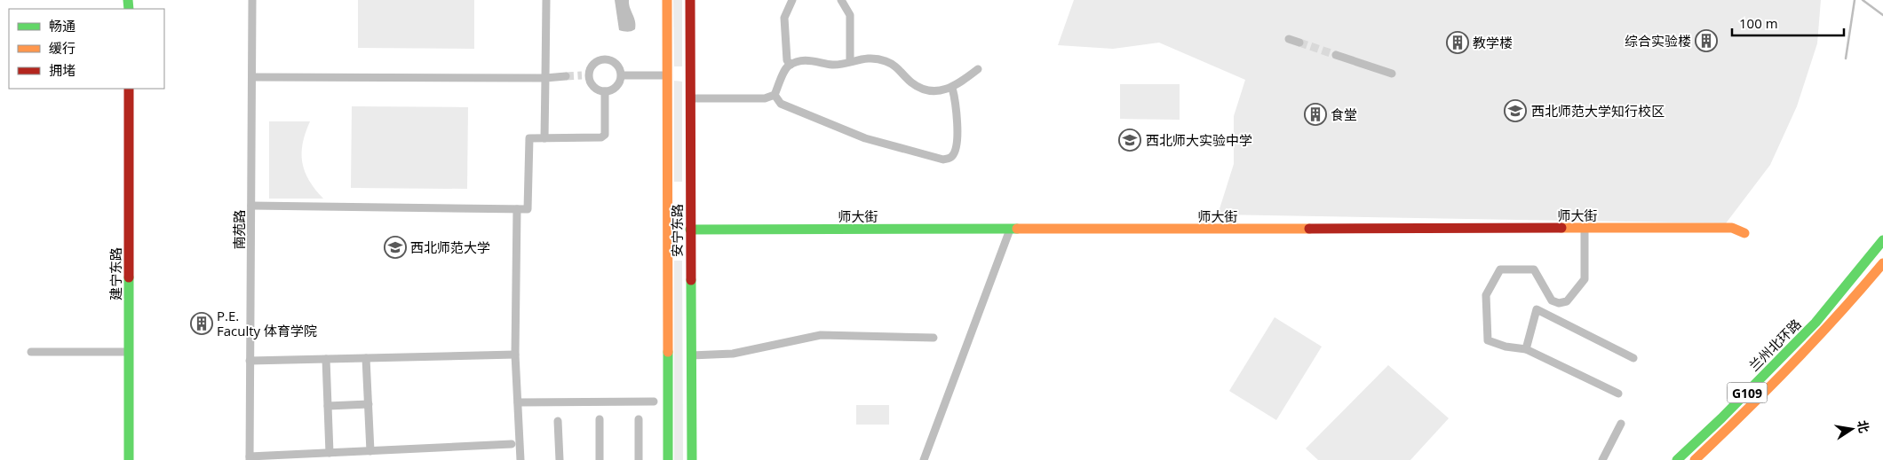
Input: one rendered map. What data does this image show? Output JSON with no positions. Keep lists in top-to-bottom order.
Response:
{
  "streets": {
    "main road": [
      "师大街",
      "安宁东路",
      "建宁东路",
      "兰州北环路",
      "G109"
    ],
    "street": ["南苑路"]
  },
  "crossings": [
    ["师大街", "安宁东路"]
  ],
  "places": {
    "building": [
      "综合实验楼",
      "教学楼",
      "食堂",
      "P.E. Faculty 体育学院"
    ],
    "school or university": ["西北师范大学知行校区", "西北师大实验中学", "西北师范大学"]
  },
  "legend": ["畅通", "缓行", "拥堵"],
  "scale_bar": "100 m",
  "north": "right"
}
